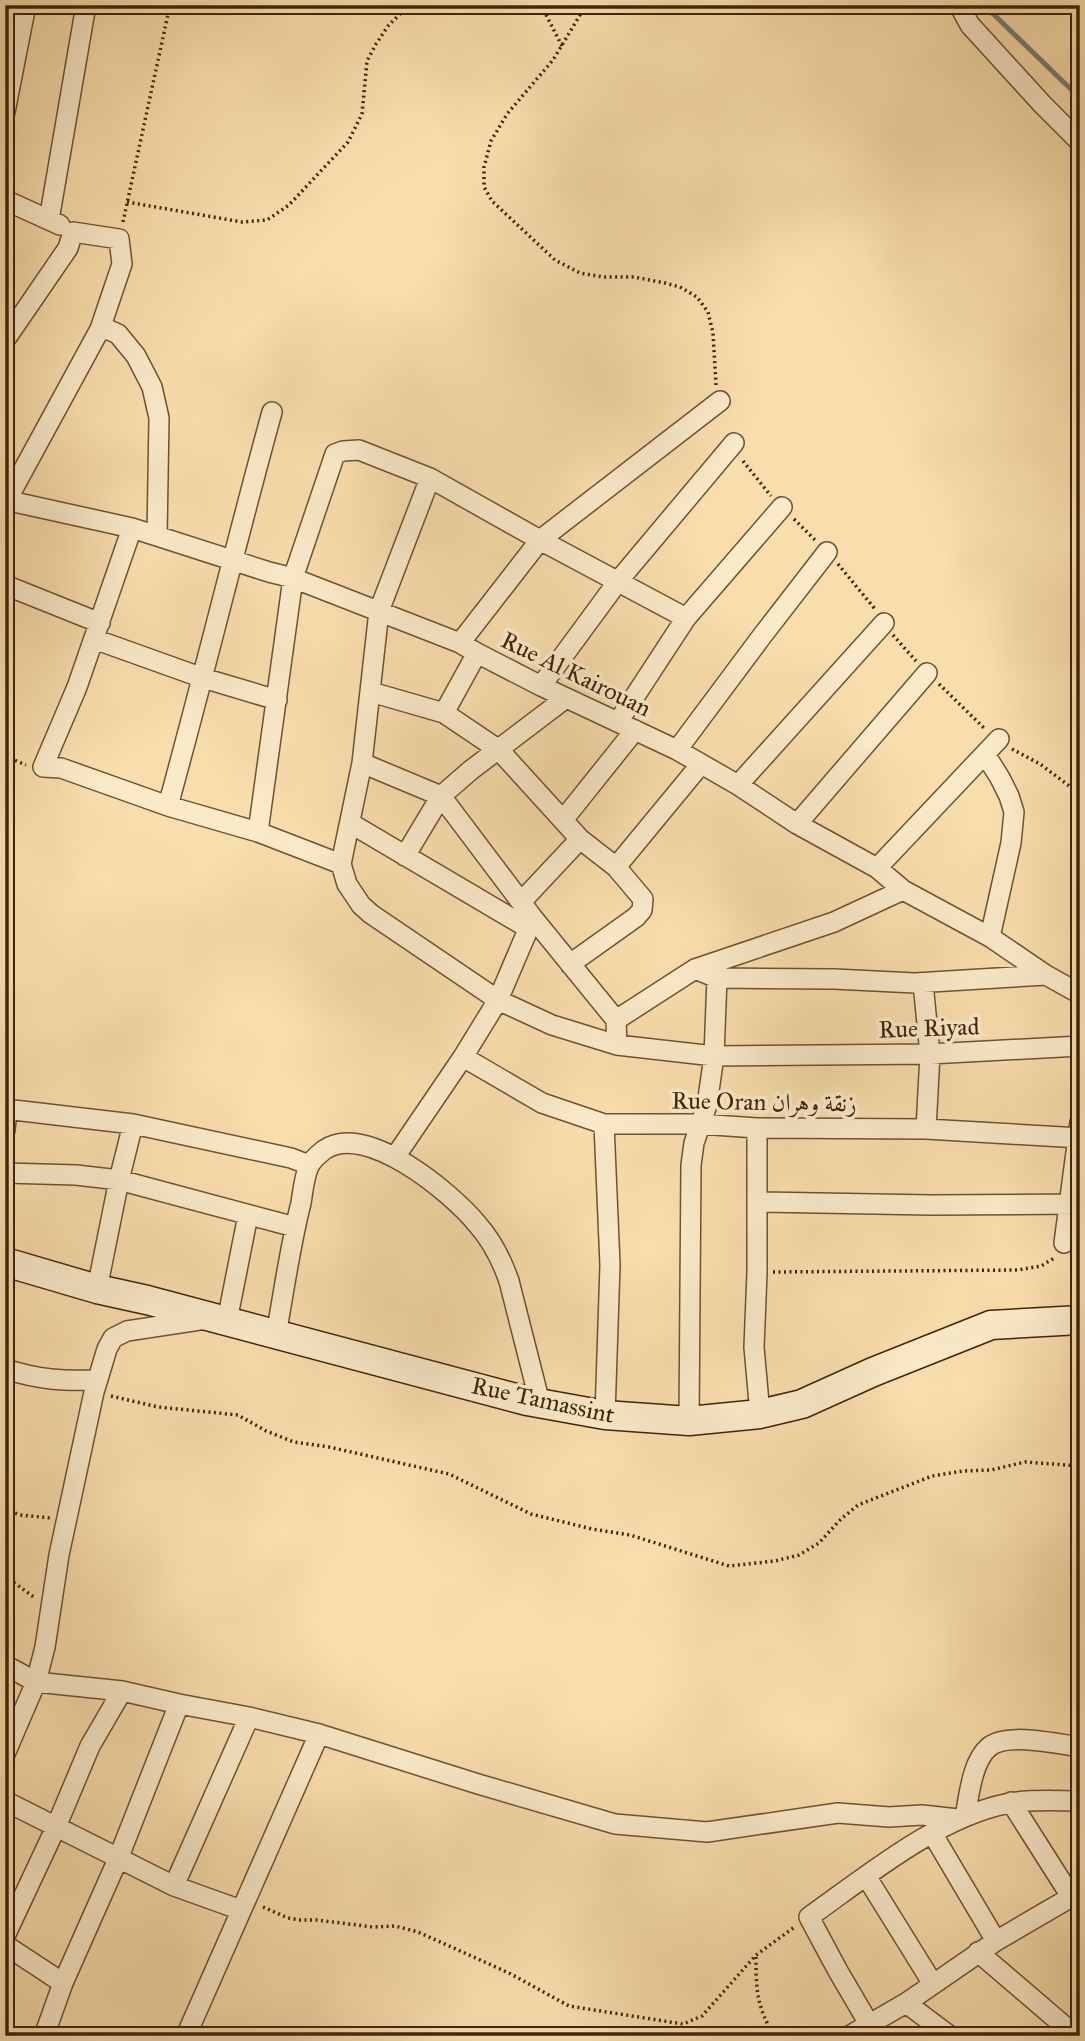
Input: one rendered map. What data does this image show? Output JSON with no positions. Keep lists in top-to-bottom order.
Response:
{
  "streets": {
    "main road": ["Rue Tamassint"],
    "street": ["Rue Al Kairouan", "Rue Riyad", "Rue Oran زنقة وهران"]
  }
}
